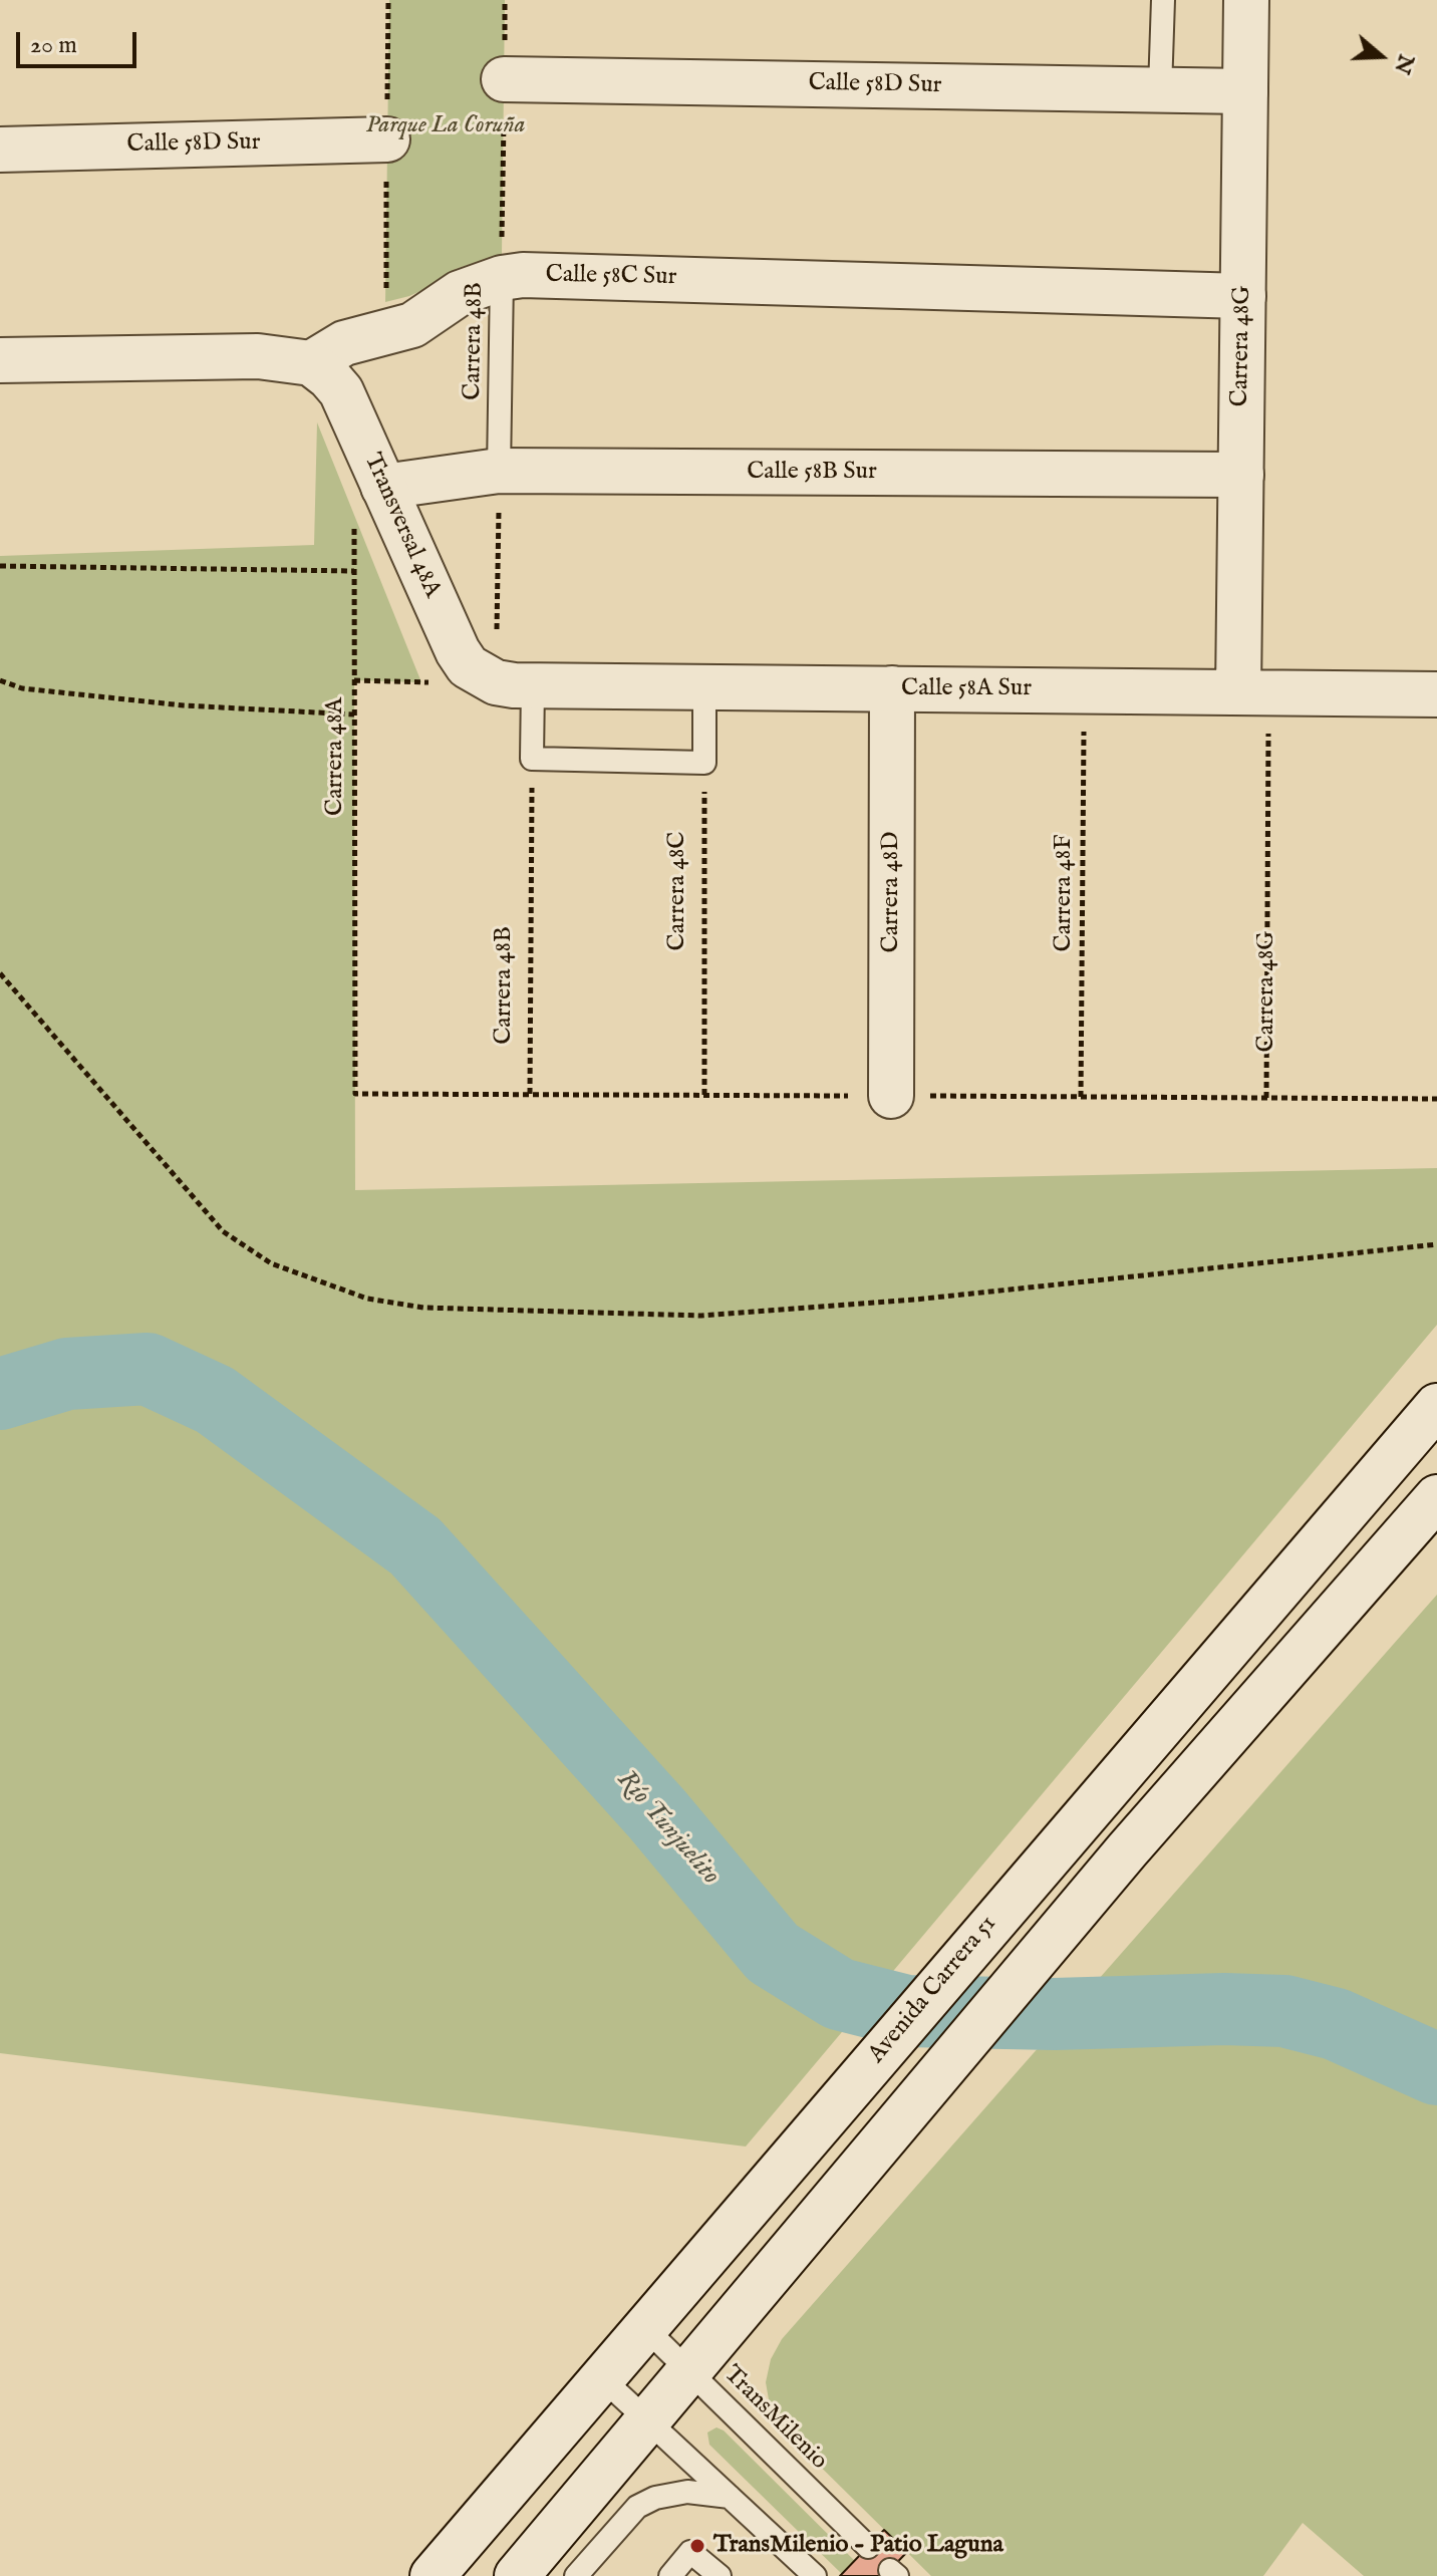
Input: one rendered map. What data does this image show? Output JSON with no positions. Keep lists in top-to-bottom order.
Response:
{
  "streets": {
    "street": [
      "Calle 58D Sur",
      "Calle 58C Sur",
      "Carrera 48G",
      "Calle 58B Sur",
      "Transversal 48A",
      "Calle 58A Sur",
      "Carrera 48D",
      "Avenida Carrera 51"
    ],
    "lane": ["Carrera 48B", "TransMilenio"],
    "path": ["Carrera 48A", "Carrera 48C", "Carrera 48F"]
  },
  "crossings": [
    ["Calle 58D Sur", "Carrera 48B"],
    ["Calle 58D Sur", "Carrera 48G"],
    ["Calle 58C Sur", "Carrera 48B"],
    ["Calle 58C Sur", "Carrera 48G"],
    ["Calle 58C Sur", "Transversal 48A"],
    ["Carrera 48B", "Calle 58B Sur"],
    ["Carrera 48G", "Calle 58B Sur"],
    ["Carrera 48G", "Calle 58A Sur"],
    ["Calle 58B Sur", "Transversal 48A"],
    ["Transversal 48A", "Calle 58A Sur"],
    ["Calle 58A Sur", "Carrera 48D"],
    ["Calle 58A Sur", "Carrera 48F"],
    ["Avenida Carrera 51", "TransMilenio"]
  ],
  "water": ["Río Tunjuelito"],
  "parks": ["Parque La Coruña"],
  "places": ["TransMilenio - Patio Laguna"],
  "scale_bar": "20 m",
  "north": "right"
}
